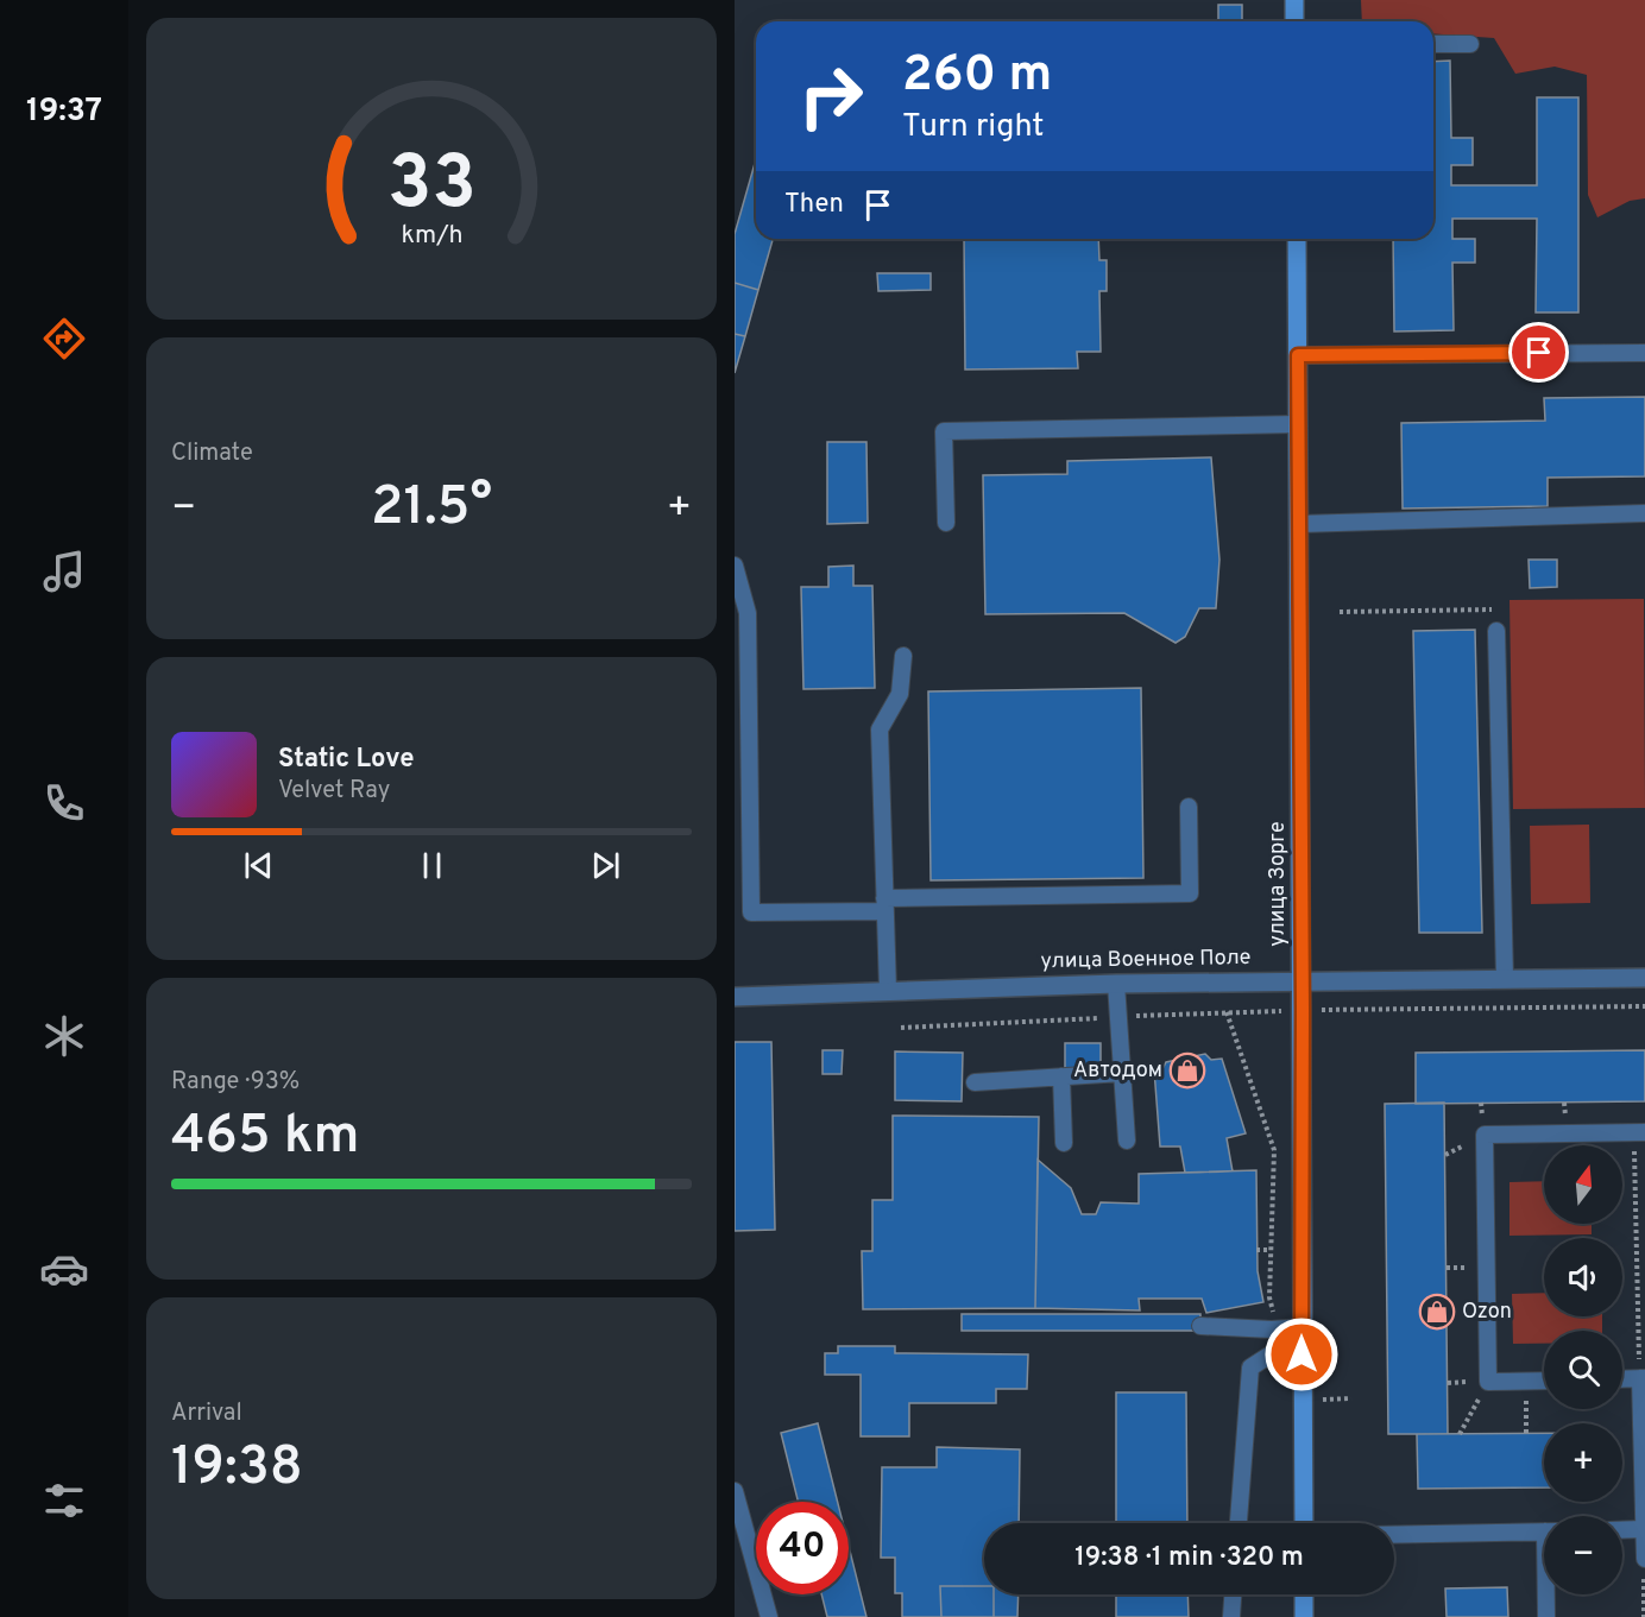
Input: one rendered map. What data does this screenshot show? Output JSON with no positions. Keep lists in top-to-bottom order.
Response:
{
  "streets": {
    "street": ["улица Зорге", "улица Военное Поле"]
  },
  "crossings": [
    ["улица Зорге", "улица Военное Поле"]
  ],
  "places": {
    "shop": ["Автодом", "Ozon"]
  },
  "north": "top",
  "page": {
    "tabs": "19:37",
    "turn": ["260 m", "Turn right"],
    "then": "Then",
    "tile": [
      "Climate",
      ["Range · 93%", "465 km"],
      ["Arrival", "19:38"]
    ],
    "heat": ["−", "21.5°", "+"],
    "song": ["Static Love", "Velvet Ray"],
    "map_buttons": ["+", "−"],
    "limit": "40",
    "trip": "19:38 · 1 min · 320 m",
    "gauge": ["33", "km/h"]
  }
}
